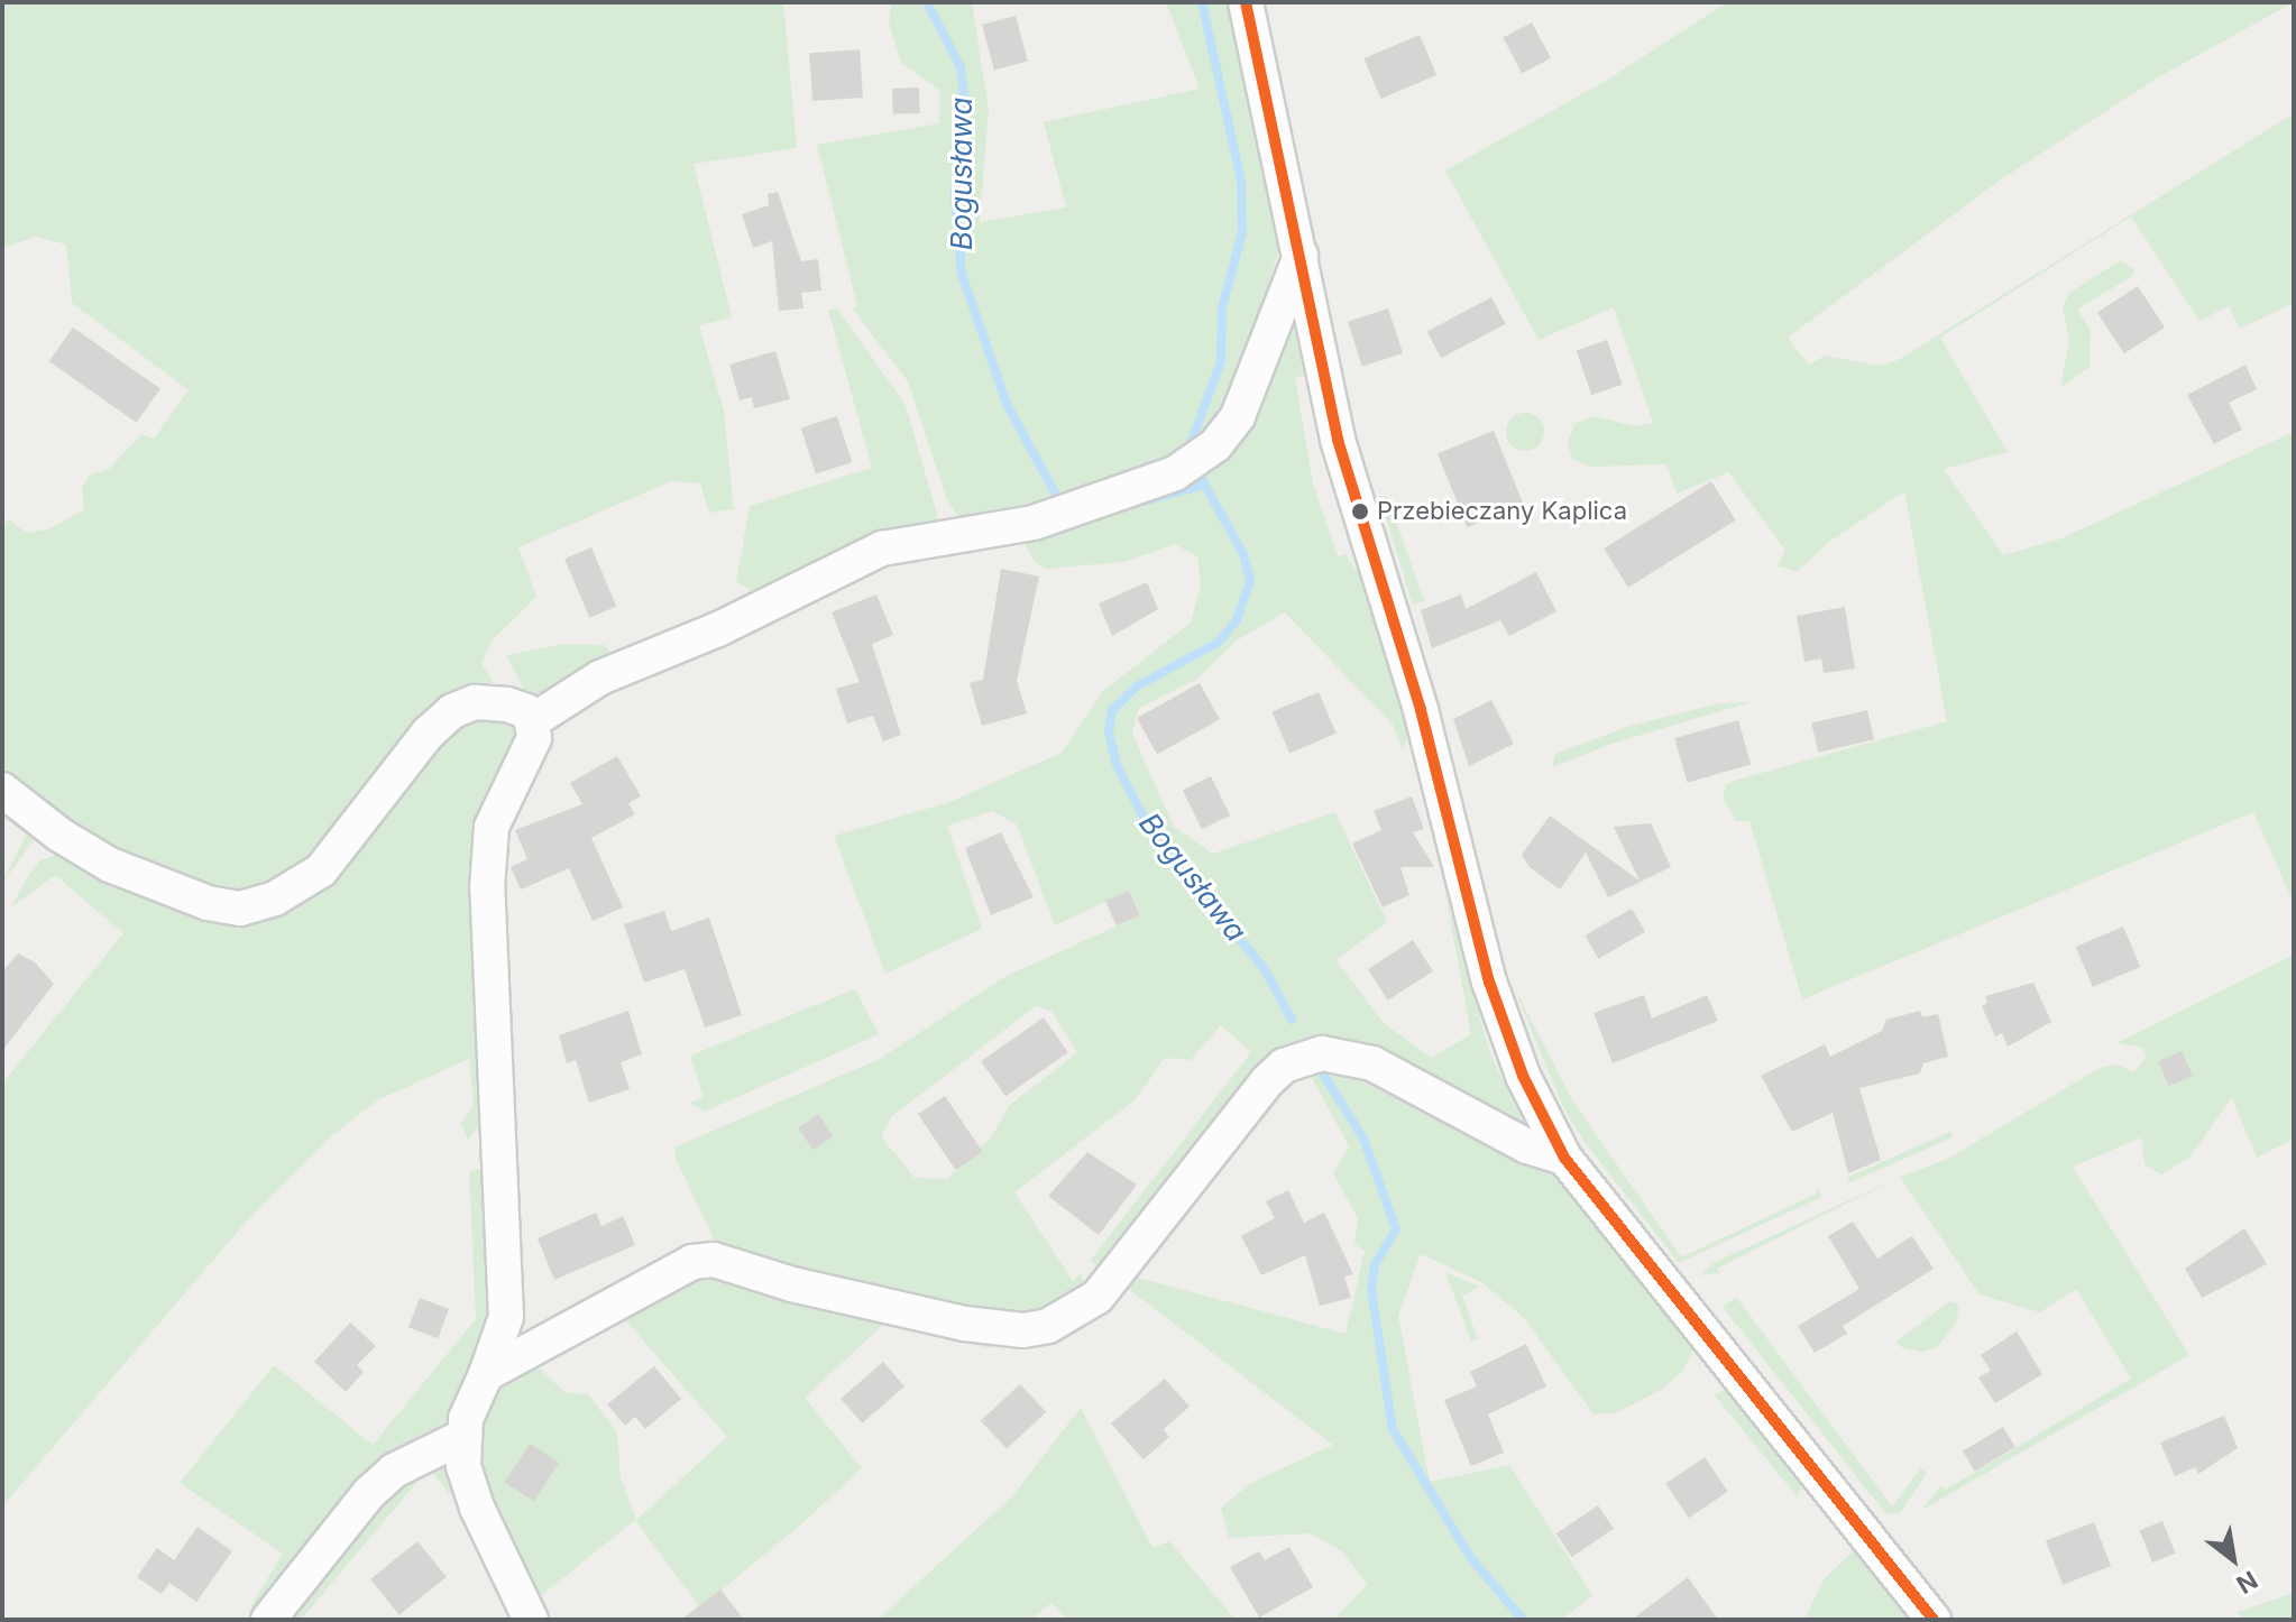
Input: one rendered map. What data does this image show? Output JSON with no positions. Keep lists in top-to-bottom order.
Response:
{
  "water": ["Bogusława"],
  "places": ["Przebieczany Kaplica"],
  "north": "bottom right"
}
